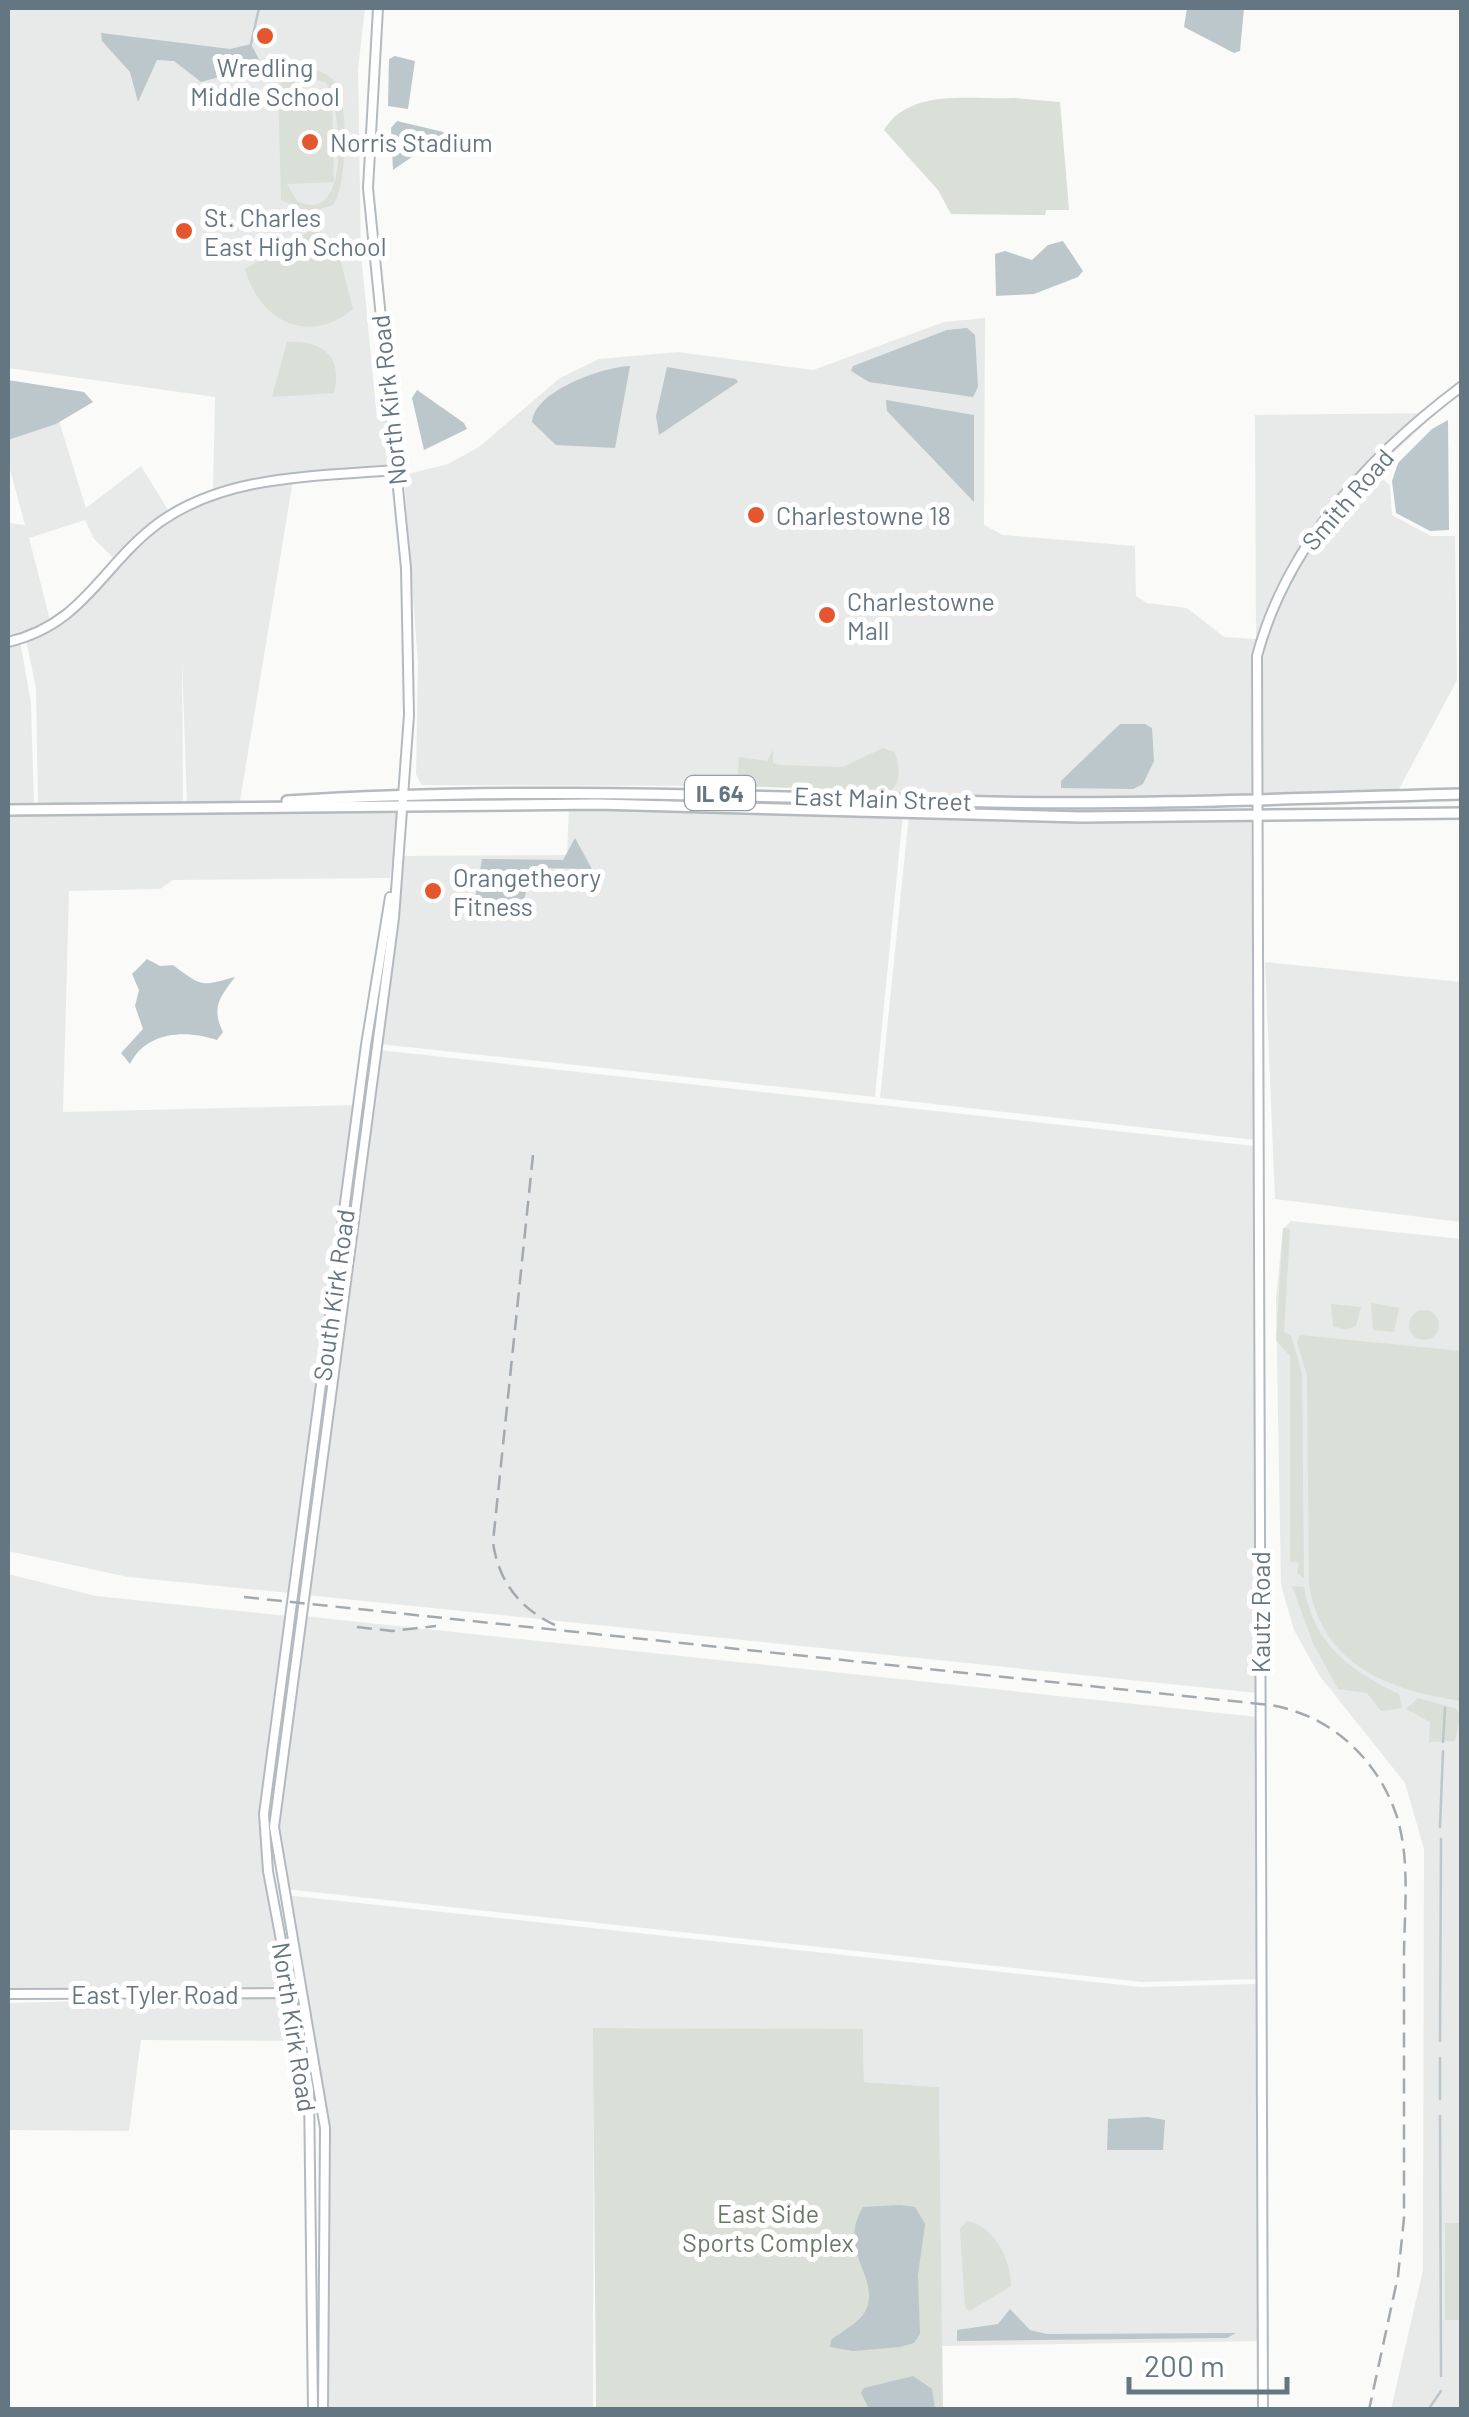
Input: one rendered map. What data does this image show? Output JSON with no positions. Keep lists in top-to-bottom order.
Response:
{
  "streets": {
    "main road": [
      "North Kirk Road",
      "Smith Road",
      "IL 64",
      "East Main Street",
      "South Kirk Road",
      "Kautz Road",
      "East Tyler Road"
    ]
  },
  "crossings": [
    ["North Kirk Road", "East Main Street"],
    ["North Kirk Road", "South Kirk Road"],
    ["North Kirk Road", "East Tyler Road"],
    ["Smith Road", "East Main Street"],
    ["Smith Road", "Kautz Road"],
    ["East Main Street", "South Kirk Road"],
    ["East Main Street", "Kautz Road"]
  ],
  "parks": ["East Side Sports Complex"],
  "places": [
    "Wredling Middle School",
    "Norris Stadium",
    "St. Charles East High School",
    "Charlestowne 18",
    "Charlestowne Mall",
    "Orangetheory Fitness"
  ],
  "scale_bar": "200 m"
}
